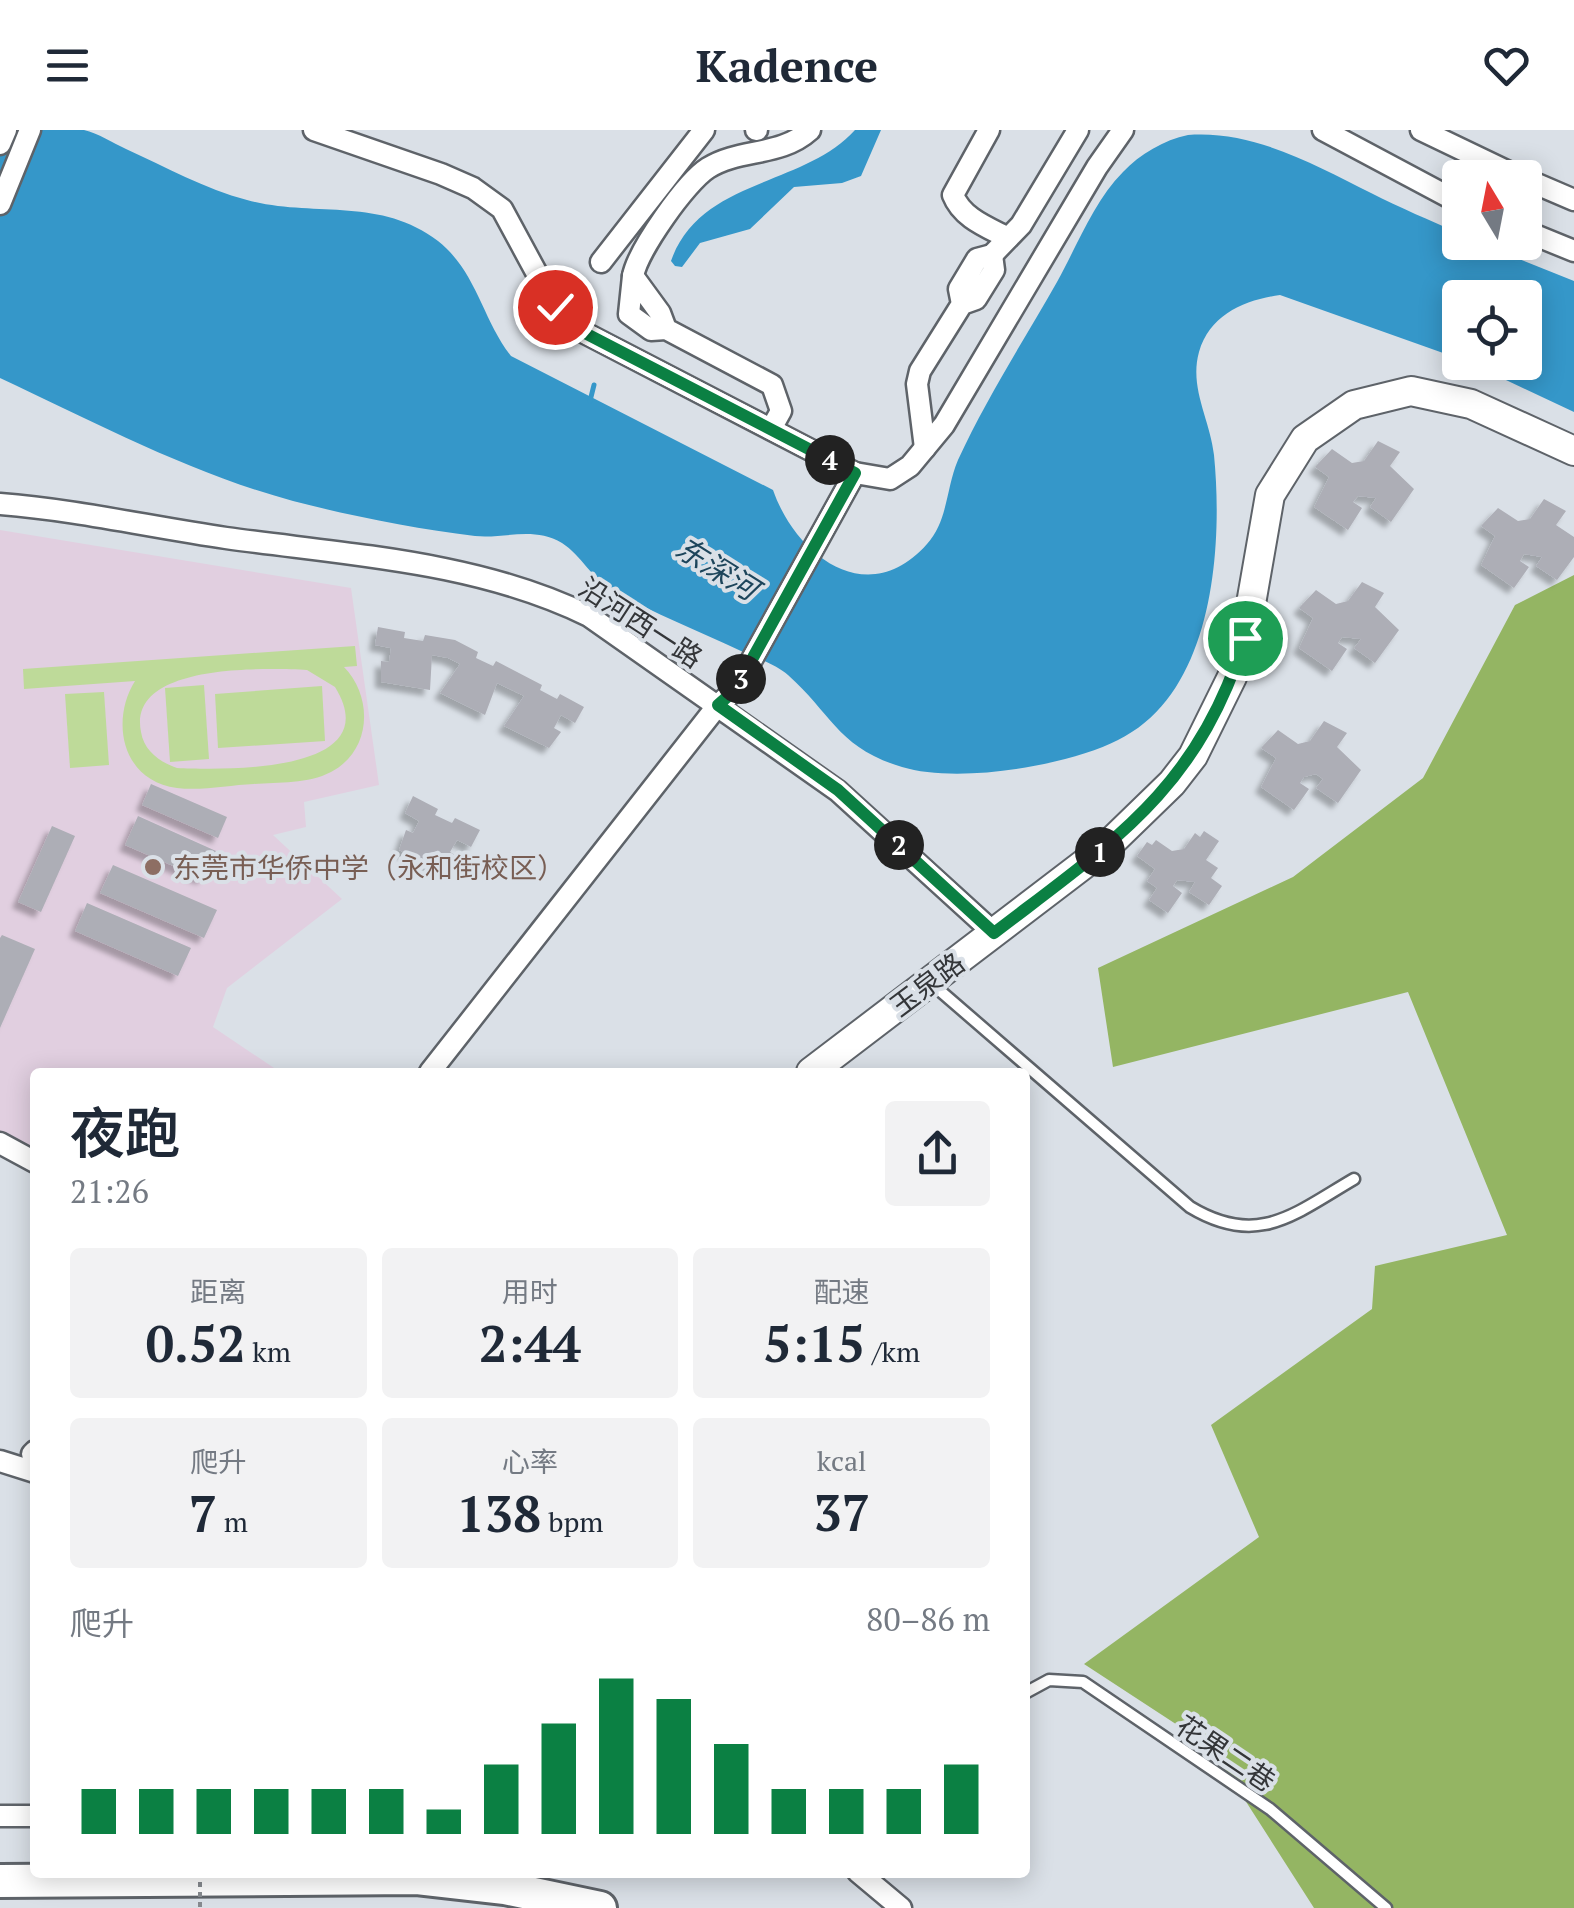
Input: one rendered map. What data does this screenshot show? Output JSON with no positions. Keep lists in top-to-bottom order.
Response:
{
  "streets": {
    "street": ["沿河西一路", "玉泉路"],
    "lane": ["花果二巷"]
  },
  "crossings": [
    ["沿河西一路", "玉泉路"]
  ],
  "water": ["东深河"],
  "places": ["东莞市华侨中学（永和街校区）"],
  "north": "top",
  "page": {
    "header": "Kadence",
    "pins": [
      "4",
      "3",
      "2",
      "1"
    ],
    "heading": ["夜跑", "21:26"],
    "stats": [
      ["距离", "0.52 km"],
      ["用时", "2:44"],
      ["配速", "5:15 /km"],
      ["爬升", "7 m"],
      ["心率", "138 bpm"],
      ["kcal", "37"]
    ],
    "chart": ["爬升", "80–86 m"]
  }
}
